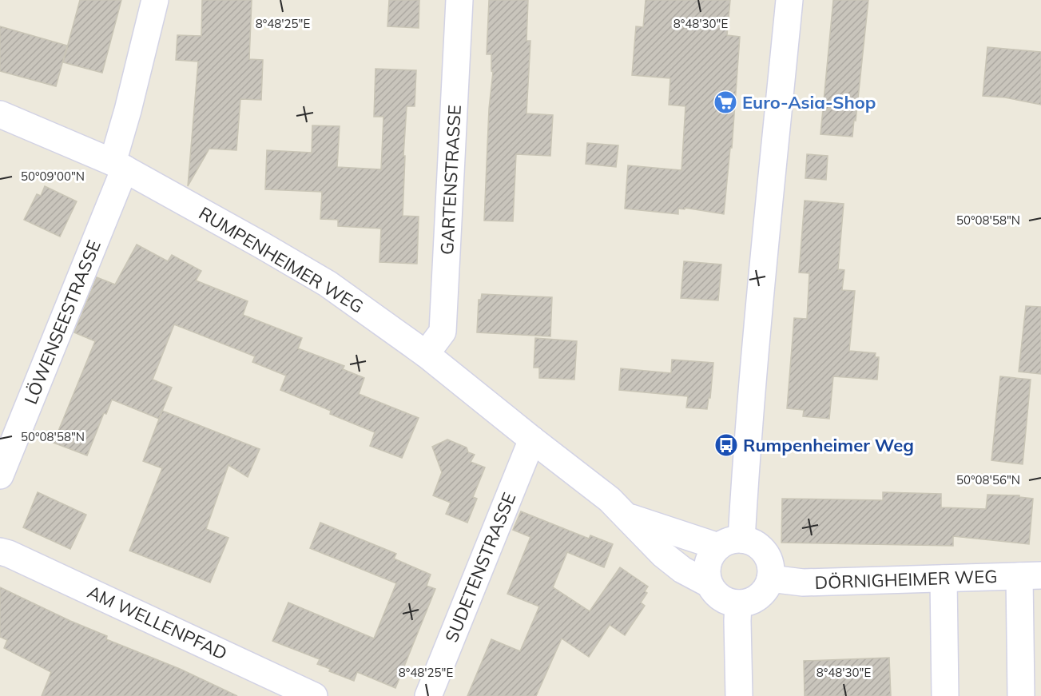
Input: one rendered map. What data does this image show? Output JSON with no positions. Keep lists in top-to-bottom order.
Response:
{
  "streets": {
    "street": [
      "GARTENSTRASSE",
      "RUMPENHEIMER WEG",
      "LÖWENSEESTRASSE",
      "SUDETENSTRASSE",
      "DÖRNIGHEIMER WEG",
      "AM WELLENPFAD"
    ]
  },
  "crossings": [
    ["GARTENSTRASSE", "RUMPENHEIMER WEG"],
    ["RUMPENHEIMER WEG", "LÖWENSEESTRASSE"],
    ["RUMPENHEIMER WEG", "SUDETENSTRASSE"],
    ["RUMPENHEIMER WEG", "DÖRNIGHEIMER WEG"]
  ],
  "places": {
    "supermarket": ["Euro-Asia-Shop"],
    "bus stop": ["Rumpenheimer Weg"]
  },
  "coordinates": [
    "8°48'25\"E",
    "8°48'30\"E",
    "50°09'00\"N",
    "50°08'58\"N",
    "50°08'56\"N"
  ]
}
